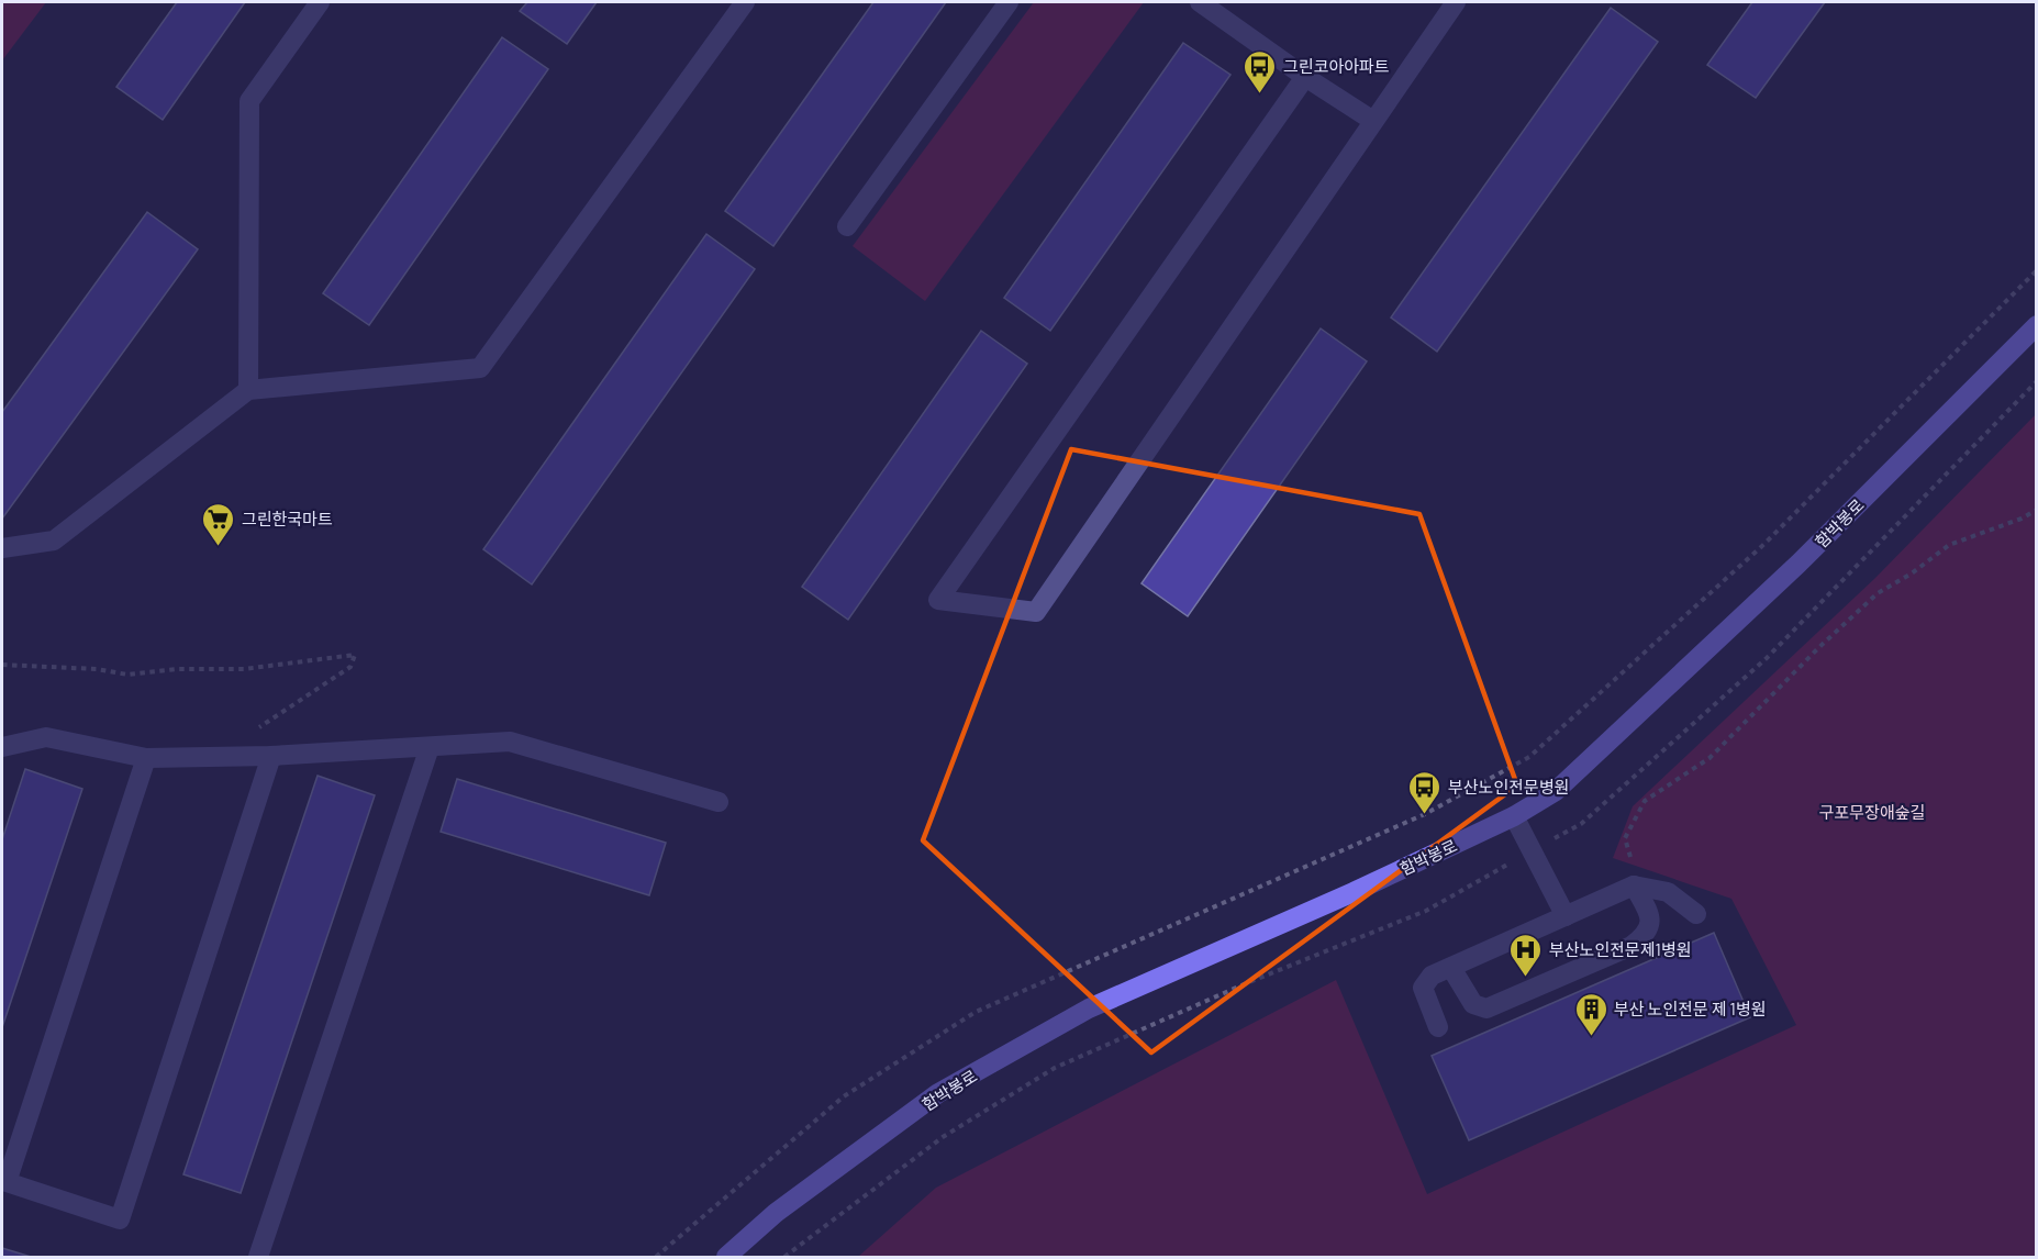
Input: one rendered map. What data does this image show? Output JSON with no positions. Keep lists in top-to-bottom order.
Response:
{
  "streets": {
    "main road": ["함박봉로"]
  },
  "parks": ["구포무장애숲길"],
  "places": {
    "bus stop": ["그린코아아파트", "부산노인전문병원"],
    "supermarket": ["그린한국마트"],
    "hospital": ["부산노인전문제1병원"],
    "building": ["부산 노인전문 제 1병원"]
  }
}
